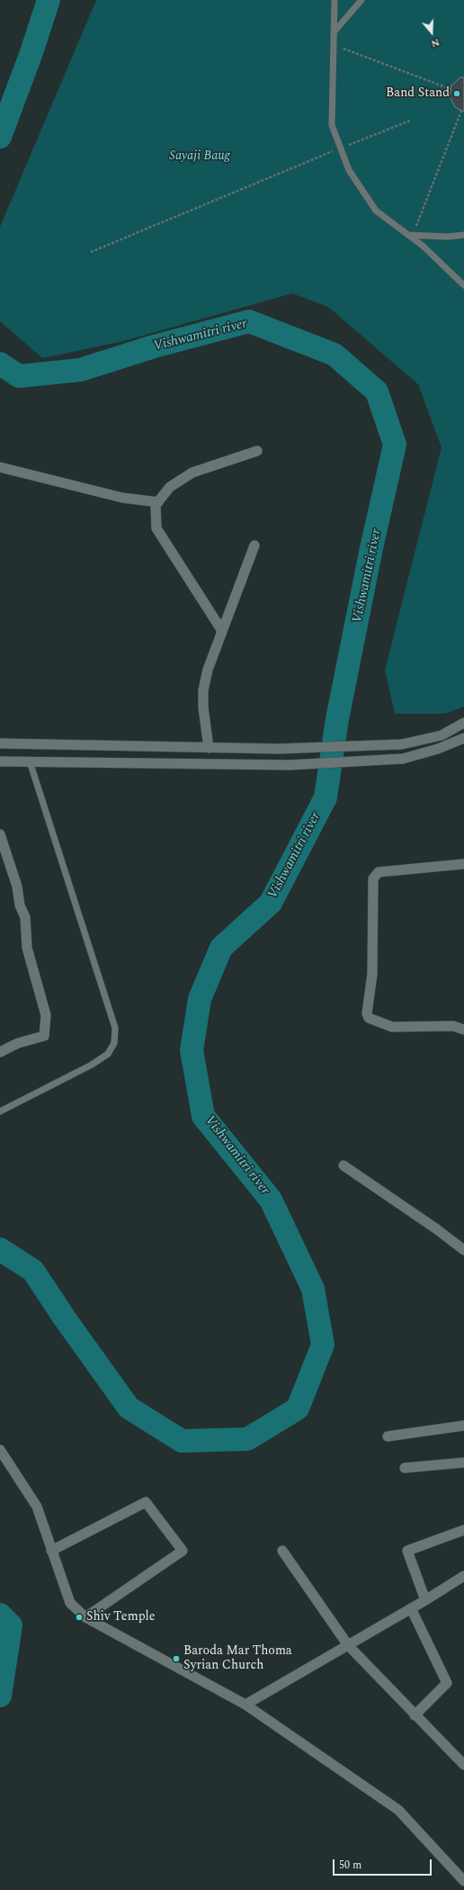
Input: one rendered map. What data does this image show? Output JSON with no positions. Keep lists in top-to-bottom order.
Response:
{
  "water": ["Vishwamitri river"],
  "parks": ["Sayaji Baug"],
  "places": ["Band Stand", "Shiv Temple", "Baroda Mar Thoma Syrian Church"],
  "scale_bar": "50 m",
  "north": "bottom"
}
